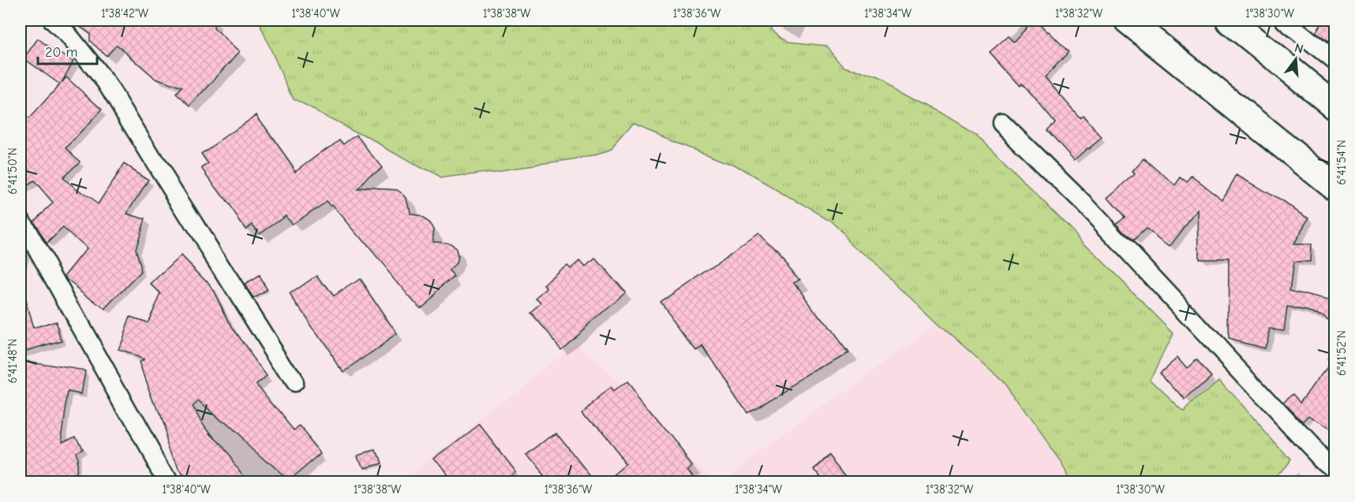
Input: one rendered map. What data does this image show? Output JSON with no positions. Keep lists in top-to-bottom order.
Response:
{
  "scale_bar": "20 m",
  "north": "top",
  "coordinates": [
    "1°38'42\"W",
    "1°38'40\"W",
    "1°38'38\"W",
    "1°38'36\"W",
    "1°38'34\"W",
    "1°38'32\"W",
    "1°38'30\"W",
    "6°41'54\"N",
    "6°41'50\"N",
    "6°41'52\"N",
    "6°41'48\"N"
  ]
}
